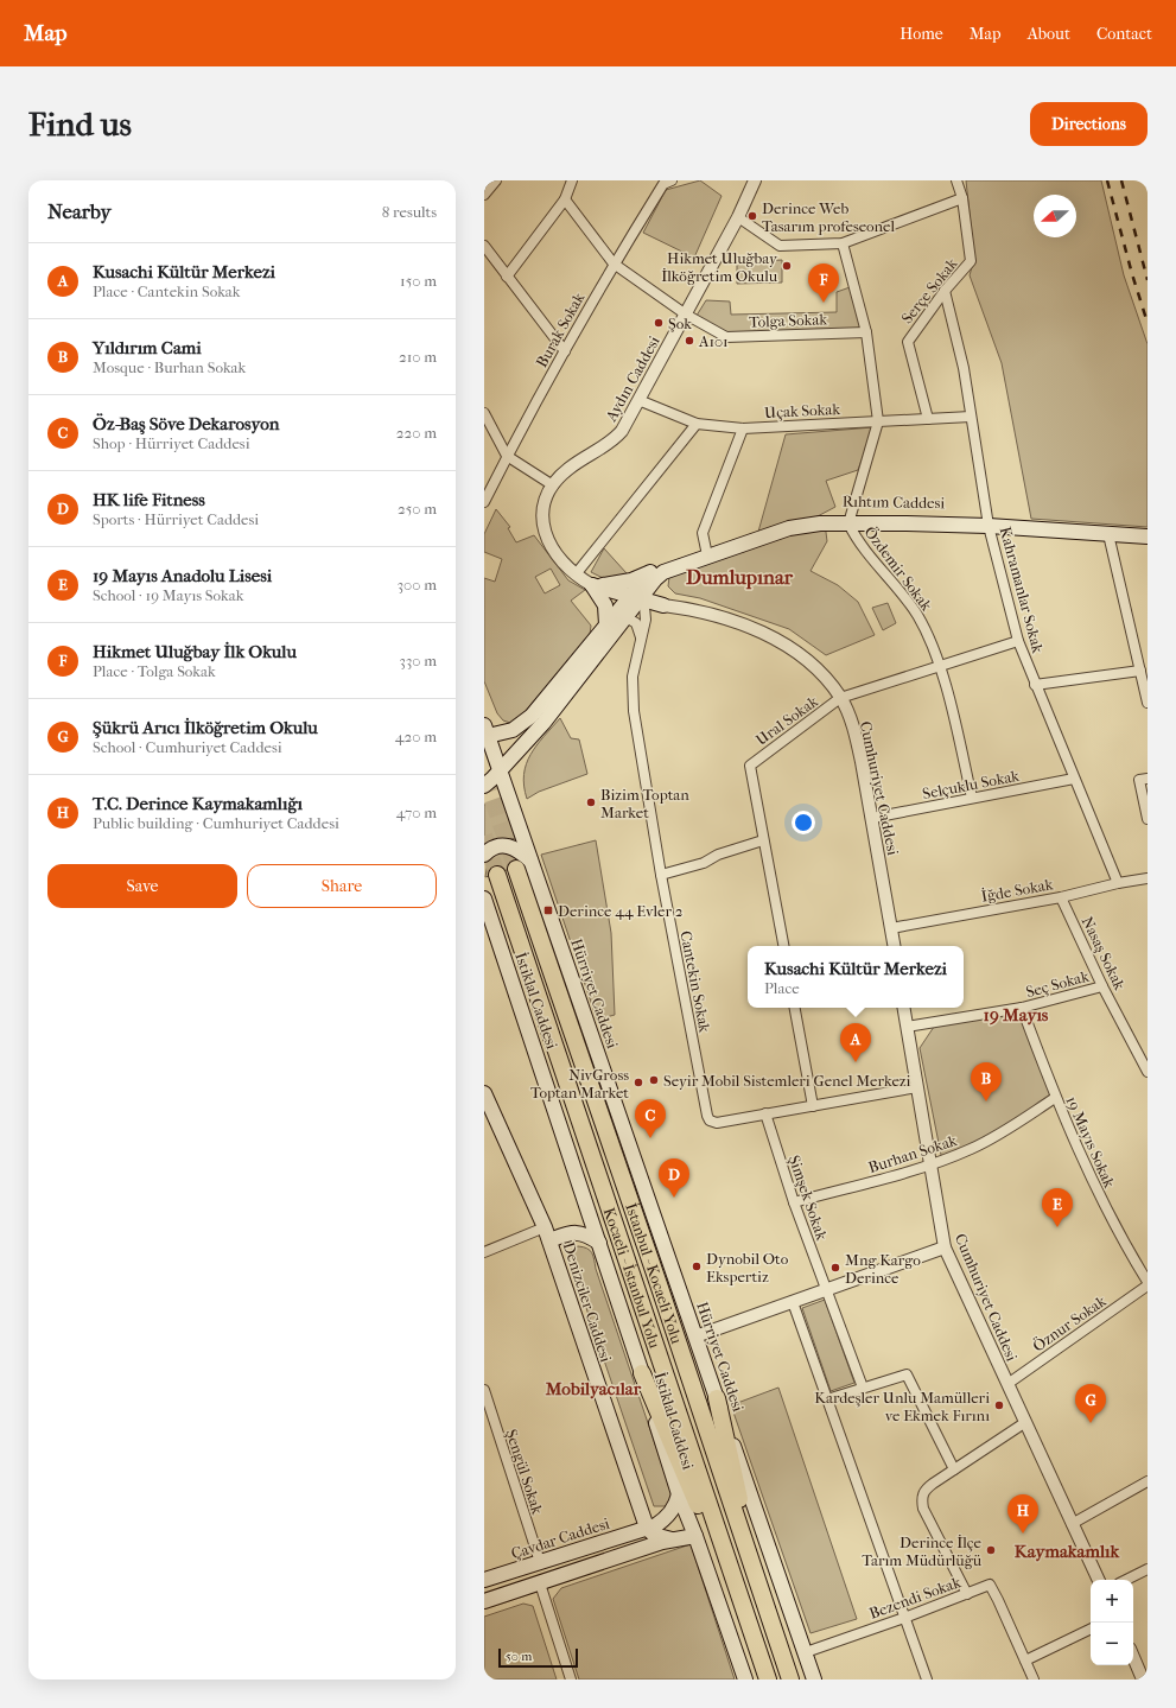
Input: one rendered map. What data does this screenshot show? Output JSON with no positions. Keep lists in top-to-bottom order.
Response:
{
  "streets": {
    "highway": ["İstanbul - Kocaeli Yolu", "Kocaeli - İstanbul Yolu"],
    "main road": [
      "Rıhtım Caddesi",
      "Hürriyet Caddesi",
      "İstiklal Caddesi",
      "Denizciler Caddesi",
      "Çavdar Caddesi"
    ],
    "street": [
      "Serçe Sokak",
      "Tolga Sokak",
      "Burak Sokak",
      "Aydın Caddesi",
      "Uçak Sokak",
      "Özdemir Sokak",
      "Kahramanlar Sokak",
      "Ural Sokak",
      "Selçuklu Sokak",
      "Cumhuriyet Caddesi",
      "İğde Sokak",
      "Nasaş Sokak",
      "Cantekin Sokak",
      "Seç Sokak",
      "19 Mayıs Sokak",
      "Burhan Sokak",
      "Şimşek Sokak",
      "Öznur Sokak",
      "Şengül Sokak",
      "Bezendi Sokak"
    ]
  },
  "crossings": [
    ["Serçe Sokak", "Uçak Sokak"],
    ["Serçe Sokak", "Kahramanlar Sokak"],
    ["Tolga Sokak", "Burak Sokak"],
    ["Tolga Sokak", "Aydın Caddesi"],
    ["Tolga Sokak", "Özdemir Sokak"],
    ["Aydın Caddesi", "Uçak Sokak"],
    ["Aydın Caddesi", "Rıhtım Caddesi"],
    ["Uçak Sokak", "Özdemir Sokak"],
    ["Uçak Sokak", "Kahramanlar Sokak"],
    ["Rıhtım Caddesi", "Özdemir Sokak"],
    ["Rıhtım Caddesi", "Kahramanlar Sokak"],
    ["Özdemir Sokak", "Ural Sokak"],
    ["Özdemir Sokak", "Selçuklu Sokak"],
    ["Kahramanlar Sokak", "Ural Sokak"],
    ["Kahramanlar Sokak", "Selçuklu Sokak"],
    ["Kahramanlar Sokak", "İğde Sokak"],
    ["Ural Sokak", "Cumhuriyet Caddesi"],
    ["Selçuklu Sokak", "Cumhuriyet Caddesi"],
    ["Cumhuriyet Caddesi", "İğde Sokak"],
    ["Cumhuriyet Caddesi", "Cantekin Sokak"],
    ["Cumhuriyet Caddesi", "Seç Sokak"],
    ["Cumhuriyet Caddesi", "Burhan Sokak"],
    ["Cumhuriyet Caddesi", "Öznur Sokak"],
    ["İğde Sokak", "Nasaş Sokak"],
    ["Nasaş Sokak", "Seç Sokak"],
    ["Cantekin Sokak", "Şimşek Sokak"],
    ["Seç Sokak", "19 Mayıs Sokak"],
    ["Hürriyet Caddesi", "Bezendi Sokak"],
    ["İstiklal Caddesi", "Çavdar Caddesi"],
    ["19 Mayıs Sokak", "Burhan Sokak"],
    ["19 Mayıs Sokak", "Öznur Sokak"],
    ["Burhan Sokak", "Şimşek Sokak"],
    ["Denizciler Caddesi", "Çavdar Caddesi"],
    ["Şengül Sokak", "Çavdar Caddesi"]
  ],
  "districts": [
    "Dumlupınar",
    "19 Mayıs",
    "Mobilyacılar",
    "Kaymakamlık"
  ],
  "places": {
    "other": [
      "Derince Web Tasarım profeseonel",
      "Hikmet Uluğbay İlköğretim Okulu",
      "Şok",
      "A101",
      "Bizim Toptan Market",
      "Seyir Mobil Sistemleri Genel Merkezi",
      "NivGross Toptan Market",
      "Dynobil Oto Ekspertiz",
      "Mng Kargo Derince",
      "Kardeşler Unlu Mamülleri ve Ekmek Fırını",
      "Derince İlçe Tarım Müdürlüğü"
    ],
    "transit": ["Derince 44 Evler 2"]
  },
  "scale_bar": "50 m",
  "north": "left",
  "page": {
    "header": "Map",
    "nav": [
      "Home",
      "Map",
      "About",
      "Contact"
    ],
    "buttons": [
      "Directions",
      ["Save", "Share"]
    ],
    "title": "Find us",
    "heading": ["Nearby", "8 results"],
    "list": [
      {
        "mark": "A",
        "name": "Kusachi Kültür Merkezi",
        "note": "Place · Cantekin Sokak",
        "value": "150 m"
      },
      {
        "mark": "B",
        "name": "Yıldırım Cami",
        "note": "Mosque · Burhan Sokak",
        "value": "210 m"
      },
      {
        "mark": "C",
        "name": "Öz-Baş Söve Dekarosyon",
        "note": "Shop · Hürriyet Caddesi",
        "value": "220 m"
      },
      {
        "mark": "D",
        "name": "HK life Fitness",
        "note": "Sports · Hürriyet Caddesi",
        "value": "250 m"
      },
      {
        "mark": "E",
        "name": "19 Mayıs Anadolu Lisesi",
        "note": "School · 19 Mayıs Sokak",
        "value": "300 m"
      },
      {
        "mark": "F",
        "name": "Hikmet Uluğbay İlk Okulu",
        "note": "Place · Tolga Sokak",
        "value": "330 m"
      },
      {
        "mark": "G",
        "name": "Şükrü Arıcı İlköğretim Okulu",
        "note": "School · Cumhuriyet Caddesi",
        "value": "420 m"
      },
      {
        "mark": "H",
        "name": "T.C. Derince Kaymakamlığı",
        "note": "Public building · Cumhuriyet Caddesi",
        "value": "470 m"
      }
    ],
    "pins": [
      "F",
      "A",
      "B",
      "C",
      "D",
      "E",
      "G",
      "H"
    ],
    "popup": ["Kusachi Kültür Merkezi", "Place"],
    "map_buttons": ["+", "−"],
    "scale": "50 m"
  }
}
